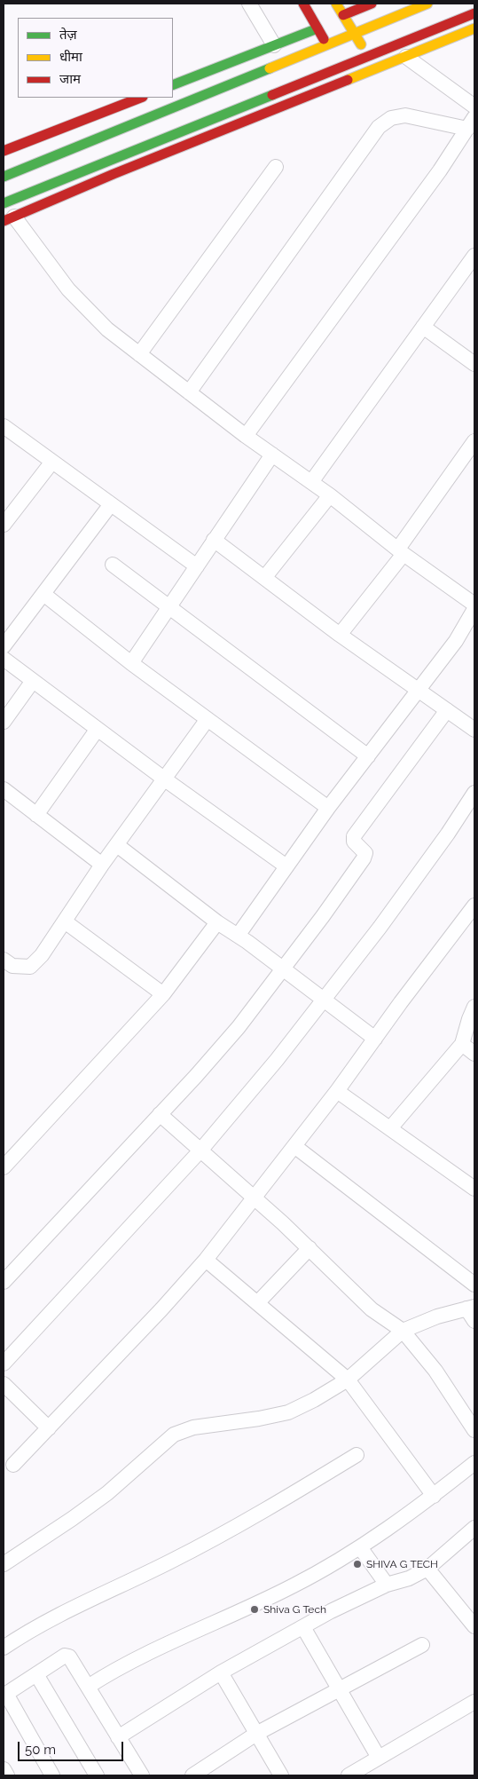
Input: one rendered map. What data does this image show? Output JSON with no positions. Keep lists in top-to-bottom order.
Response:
{
  "places": ["SHIVA G TECH", "Shiva G Tech"],
  "legend": ["तेज़", "धीमा", "जाम"],
  "scale_bar": "50 m"
}
